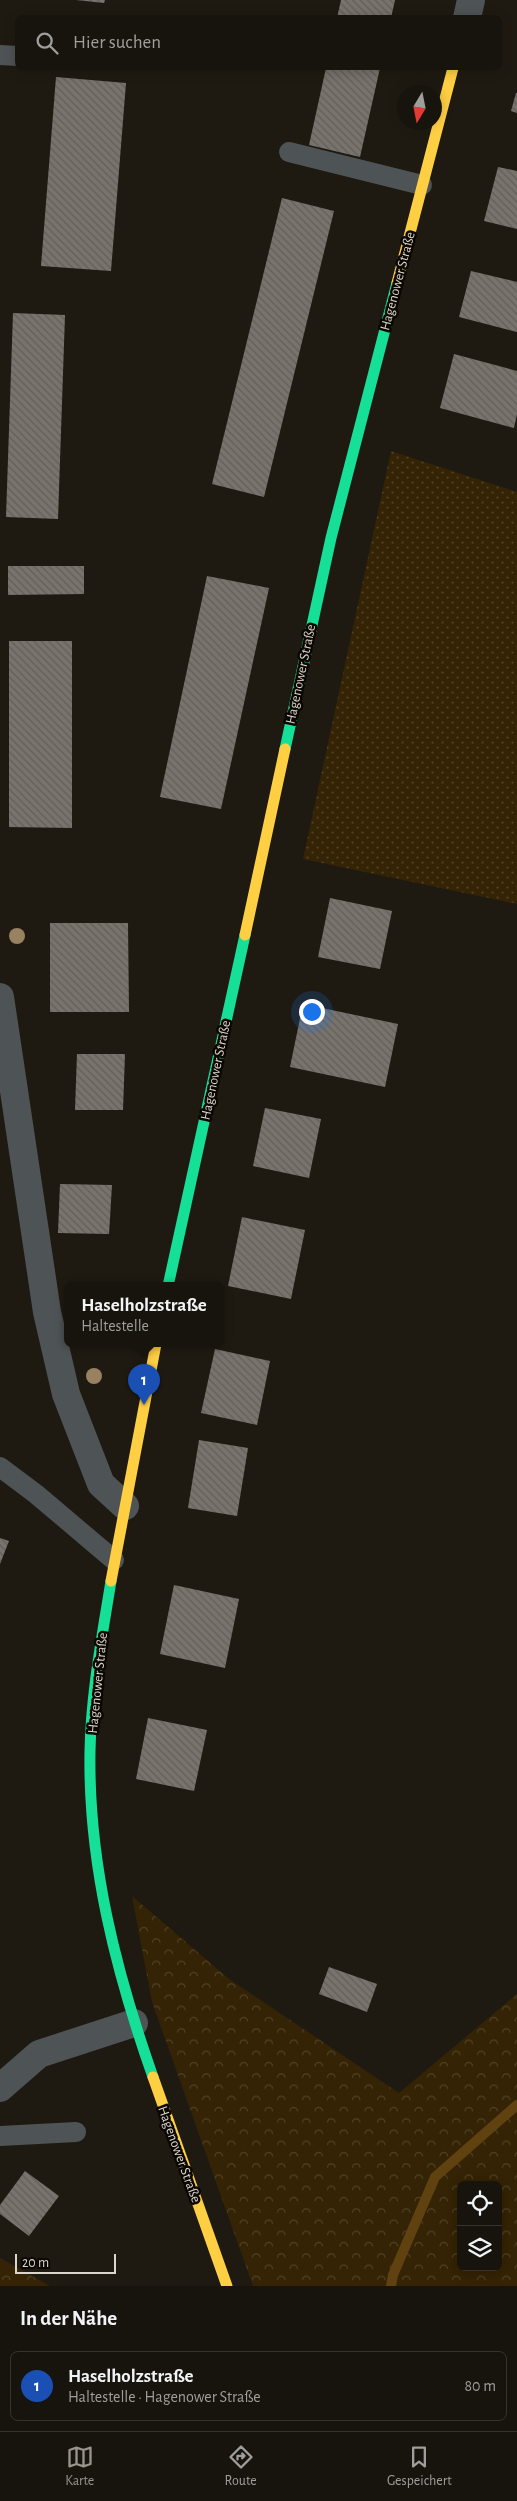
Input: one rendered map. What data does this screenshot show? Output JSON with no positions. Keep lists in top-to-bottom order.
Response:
{
  "streets": {
    "street": ["Hagenower Straße"]
  },
  "scale_bar": "20 m",
  "north": "bottom",
  "page": {
    "search": "Hier suchen",
    "popup": ["Haselholzstraße", "Haltestelle"],
    "pins": "1",
    "scale": "20 m",
    "heading": "In der Nähe",
    "list": [
      {
        "mark": "1",
        "name": "Haselholzstraße",
        "note": "Haltestelle · Hagenower Straße",
        "value": "80 m"
      }
    ],
    "nav": ["Karte", "Route", "Gespeichert"]
  }
}
